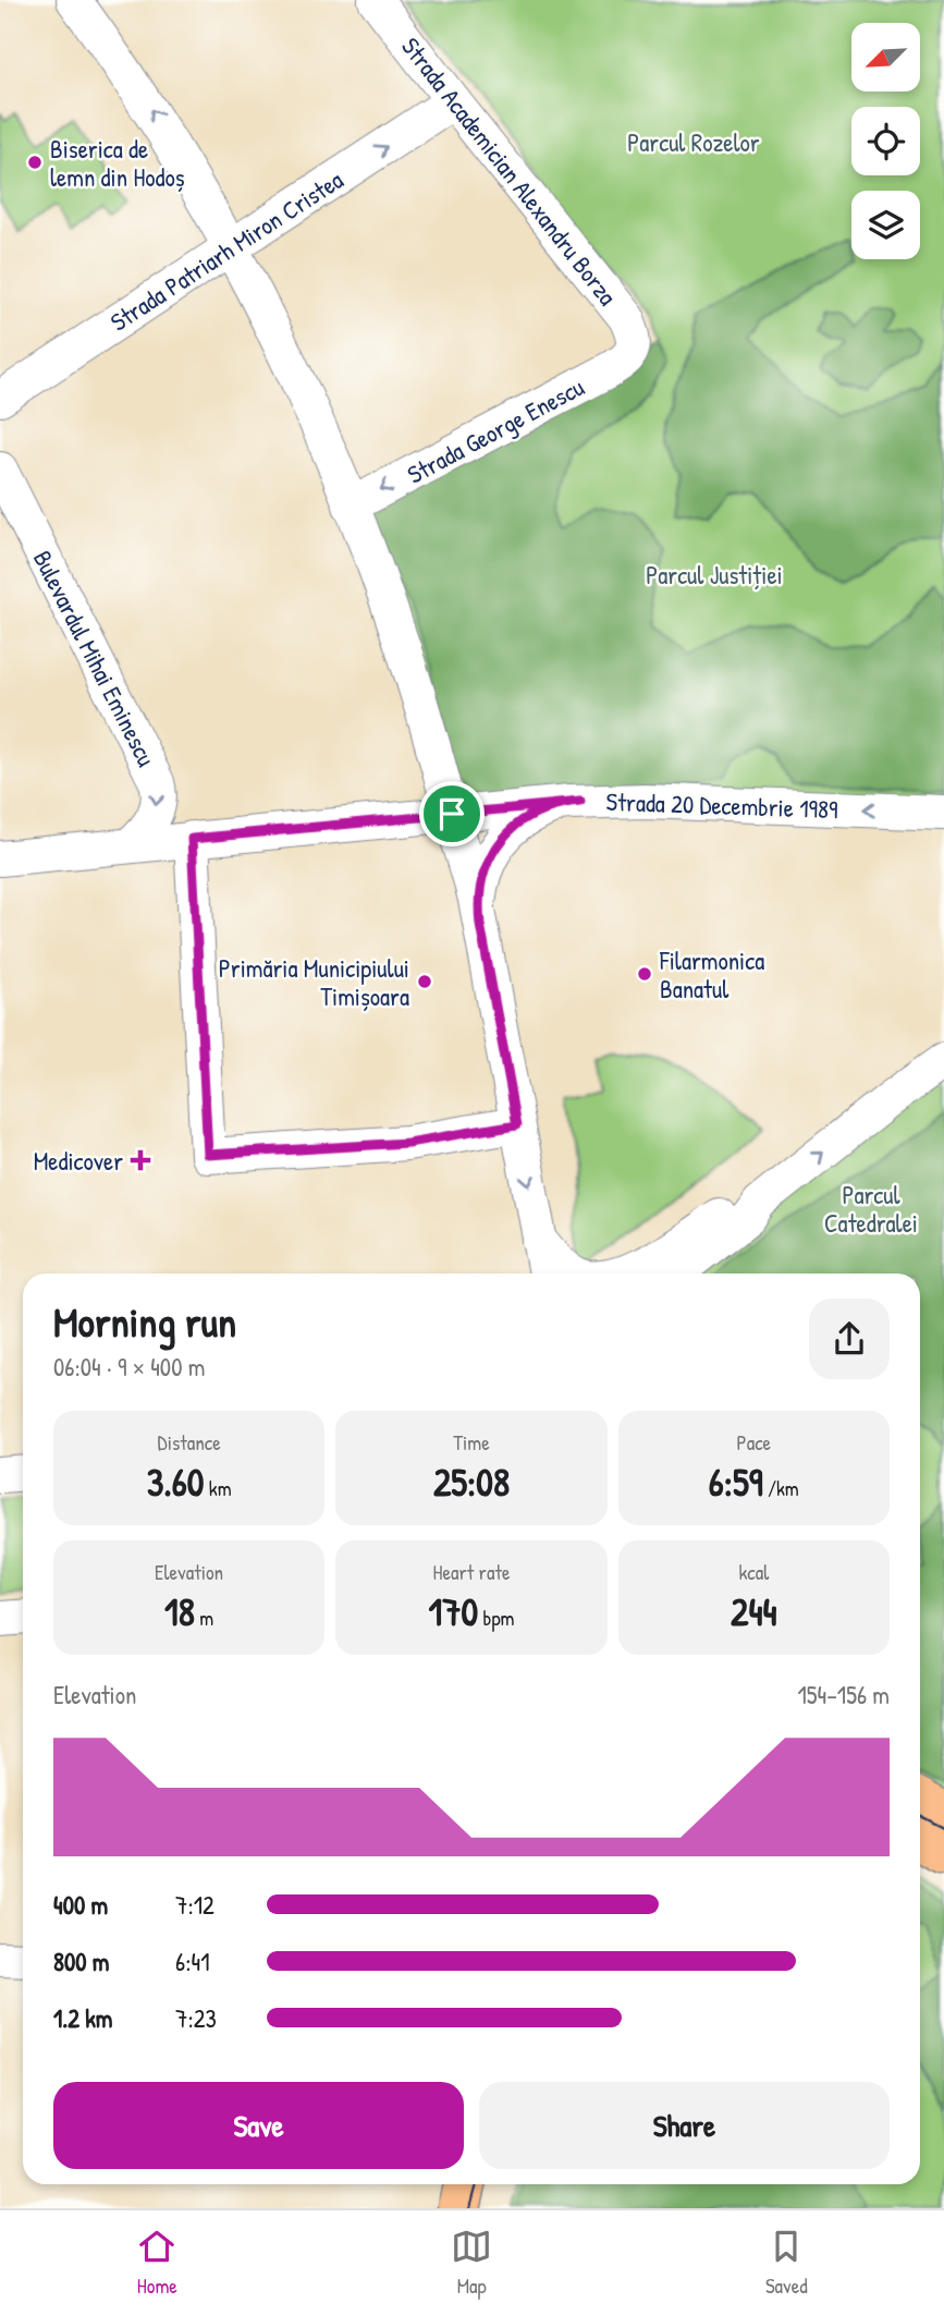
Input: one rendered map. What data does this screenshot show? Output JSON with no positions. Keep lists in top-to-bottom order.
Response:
{
  "streets": {
    "street": [
      "Strada Academician Alexandru Borza",
      "Strada Patriarh Miron Cristea",
      "Strada George Enescu",
      "Bulevardul Mihai Eminescu",
      "Strada 20 Decembrie 1989"
    ]
  },
  "crossings": [
    ["Strada Academician Alexandru Borza", "Strada Patriarh Miron Cristea"],
    ["Strada Academician Alexandru Borza", "Strada George Enescu"],
    ["Bulevardul Mihai Eminescu", "Strada 20 Decembrie 1989"]
  ],
  "one_way": ["Strada Patriarh Miron Cristea", "Strada George Enescu", "Strada 20 Decembrie 1989"],
  "parks": ["Parcul Rozelor", "Parcul Justiției", "Parcul Catedralei"],
  "places": {
    "other": ["Biserica de lemn din Hodoș", "Filarmonica Banatul", "Primăria Municipiului Timișoara"],
    "health": ["Medicover"]
  },
  "north": "bottom left",
  "page": {
    "heading": ["Morning run", "06:04 · 9 × 400 m"],
    "stats": [
      ["Distance", "3.60 km"],
      ["Time", "25:08"],
      ["Pace", "6:59 /km"],
      ["Elevation", "18 m"],
      ["Heart rate", "170 bpm"],
      ["kcal", "244"]
    ],
    "chart": ["Elevation", "154–156 m"],
    "list": [
      {
        "name": "400 m",
        "note": "7:12"
      },
      {
        "name": "800 m",
        "note": "6:41"
      },
      {
        "name": "1.2 km",
        "note": "7:23"
      }
    ],
    "buttons": ["Save", "Share"],
    "tabs": ["Home", "Map", "Saved"]
  }
}
